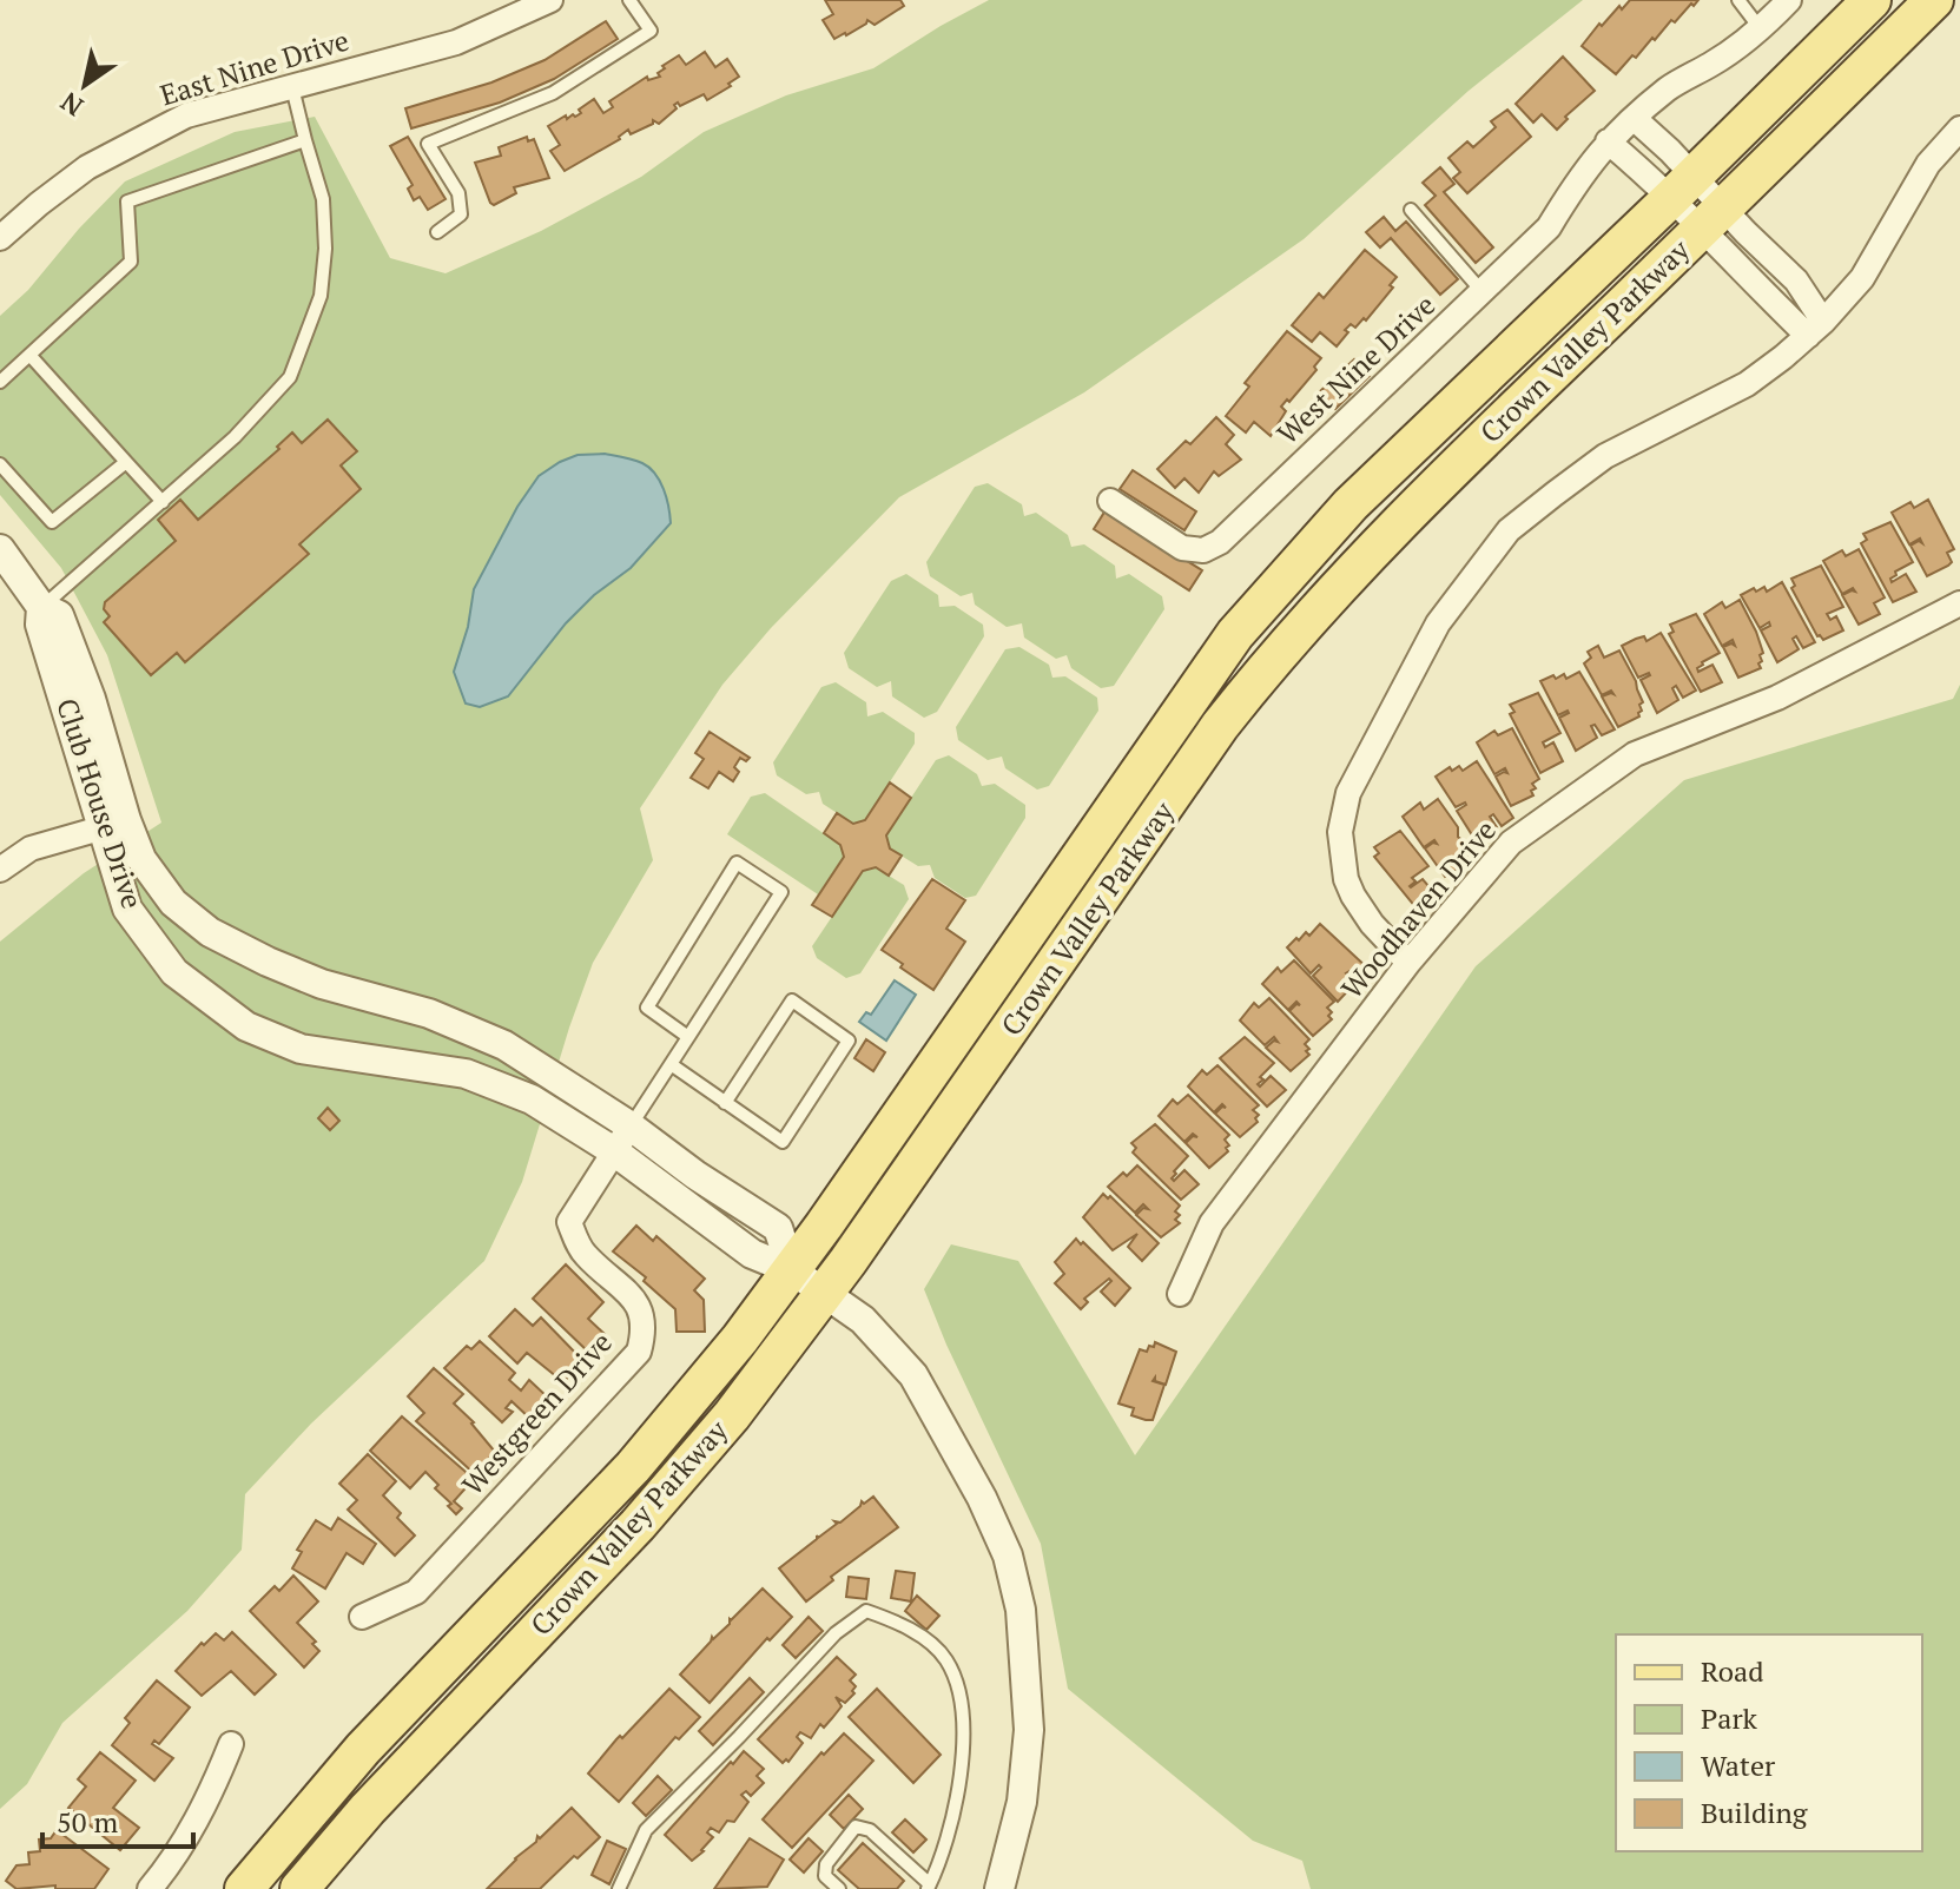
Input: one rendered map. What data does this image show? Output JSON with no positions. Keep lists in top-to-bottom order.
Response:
{
  "streets": {
    "main road": ["Crown Valley Parkway"],
    "street": [
      "East Nine Drive",
      "West Nine Drive",
      "Club House Drive",
      "Woodhaven Drive",
      "Westgreen Drive"
    ]
  },
  "crossings": [
    ["Crown Valley Parkway", "Club House Drive"],
    ["Club House Drive", "Westgreen Drive"]
  ],
  "legend": [
    "Road",
    "Park",
    "Water",
    "Building"
  ],
  "scale_bar": "50 m",
  "north": "bottom left"
}
